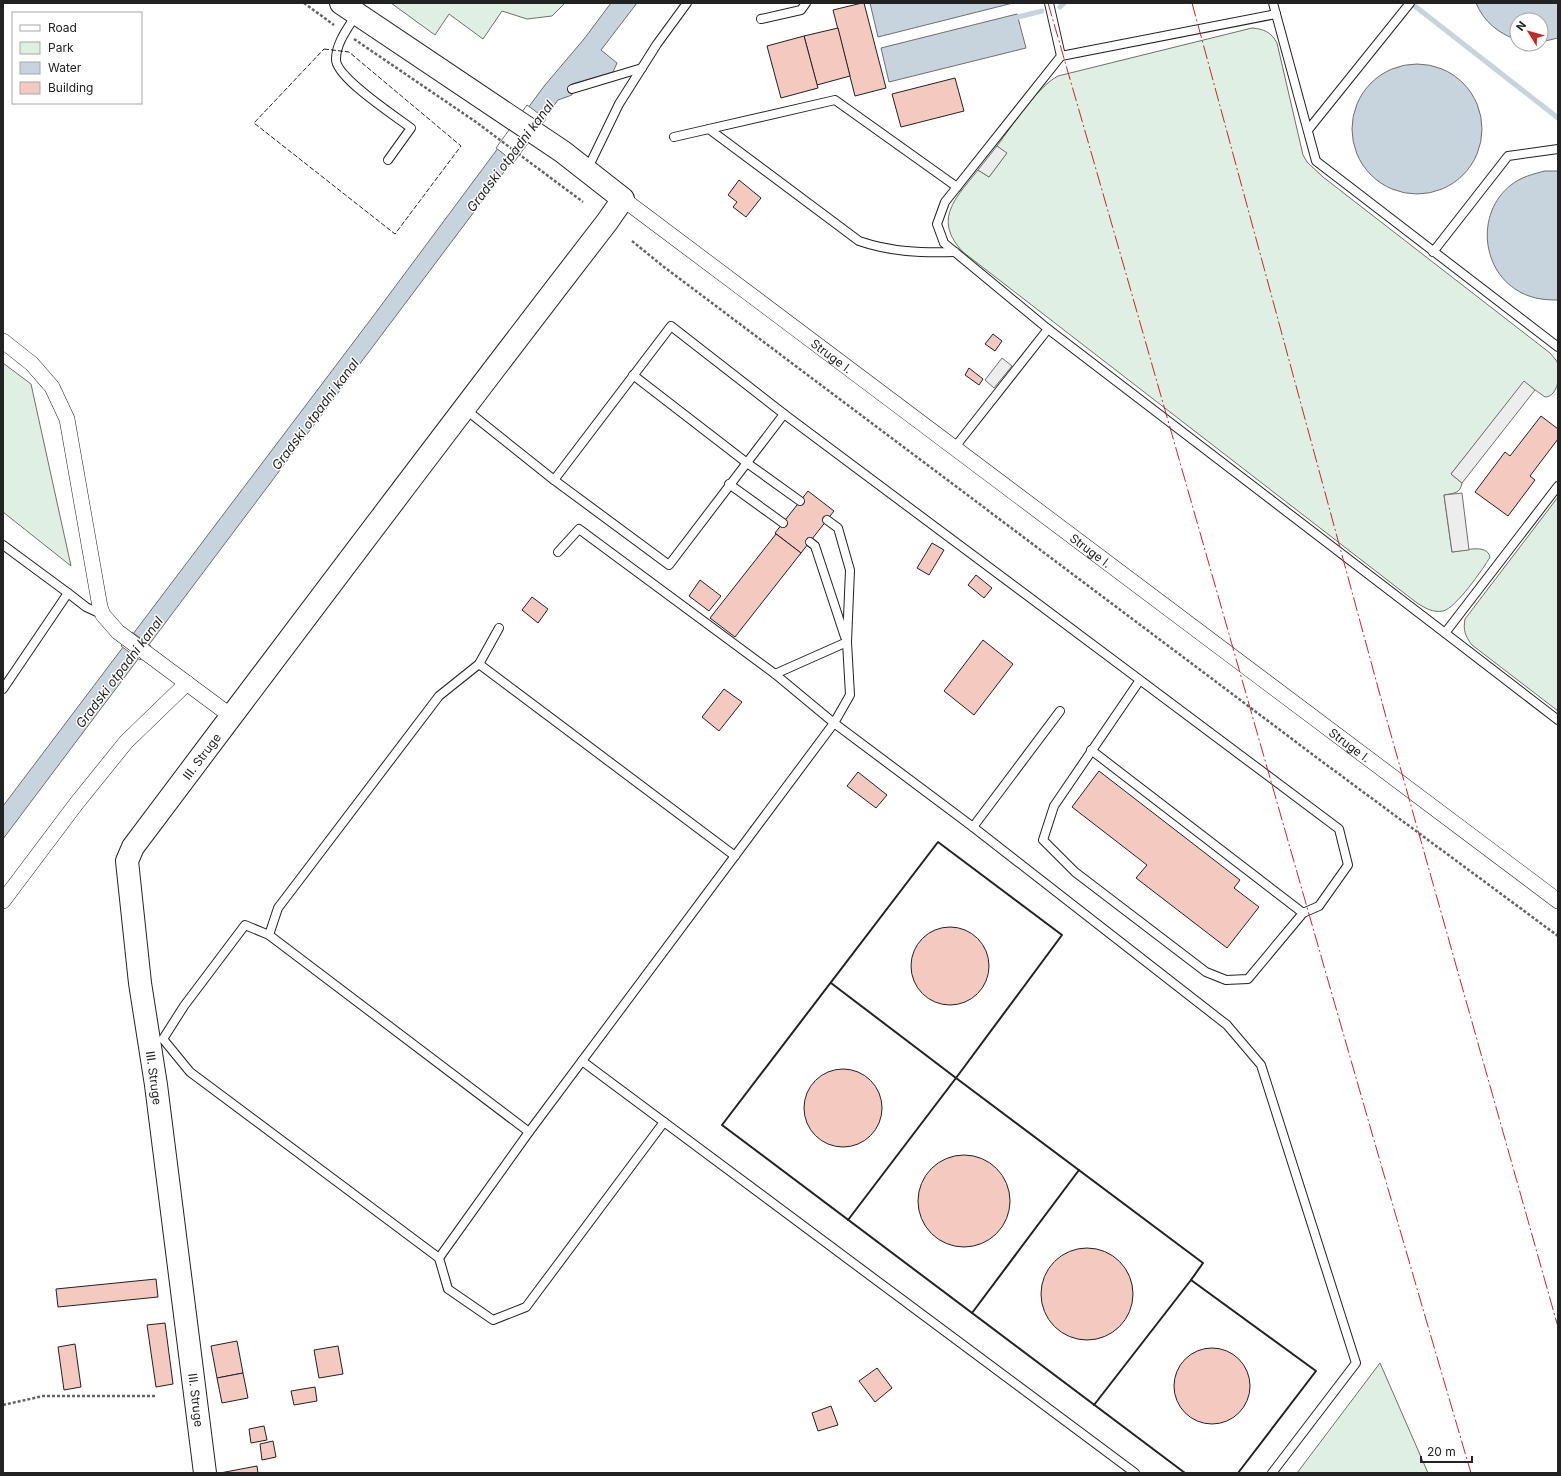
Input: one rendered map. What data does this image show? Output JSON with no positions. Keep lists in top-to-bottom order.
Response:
{
  "streets": {
    "street": ["Struge I.", "III. Struge"]
  },
  "crossings": [
    ["Struge I.", "III. Struge"]
  ],
  "water": ["Gradski otpadni kanal"],
  "legend": [
    "Road",
    "Park",
    "Water",
    "Building"
  ],
  "scale_bar": "20 m",
  "north": "top left"
}
